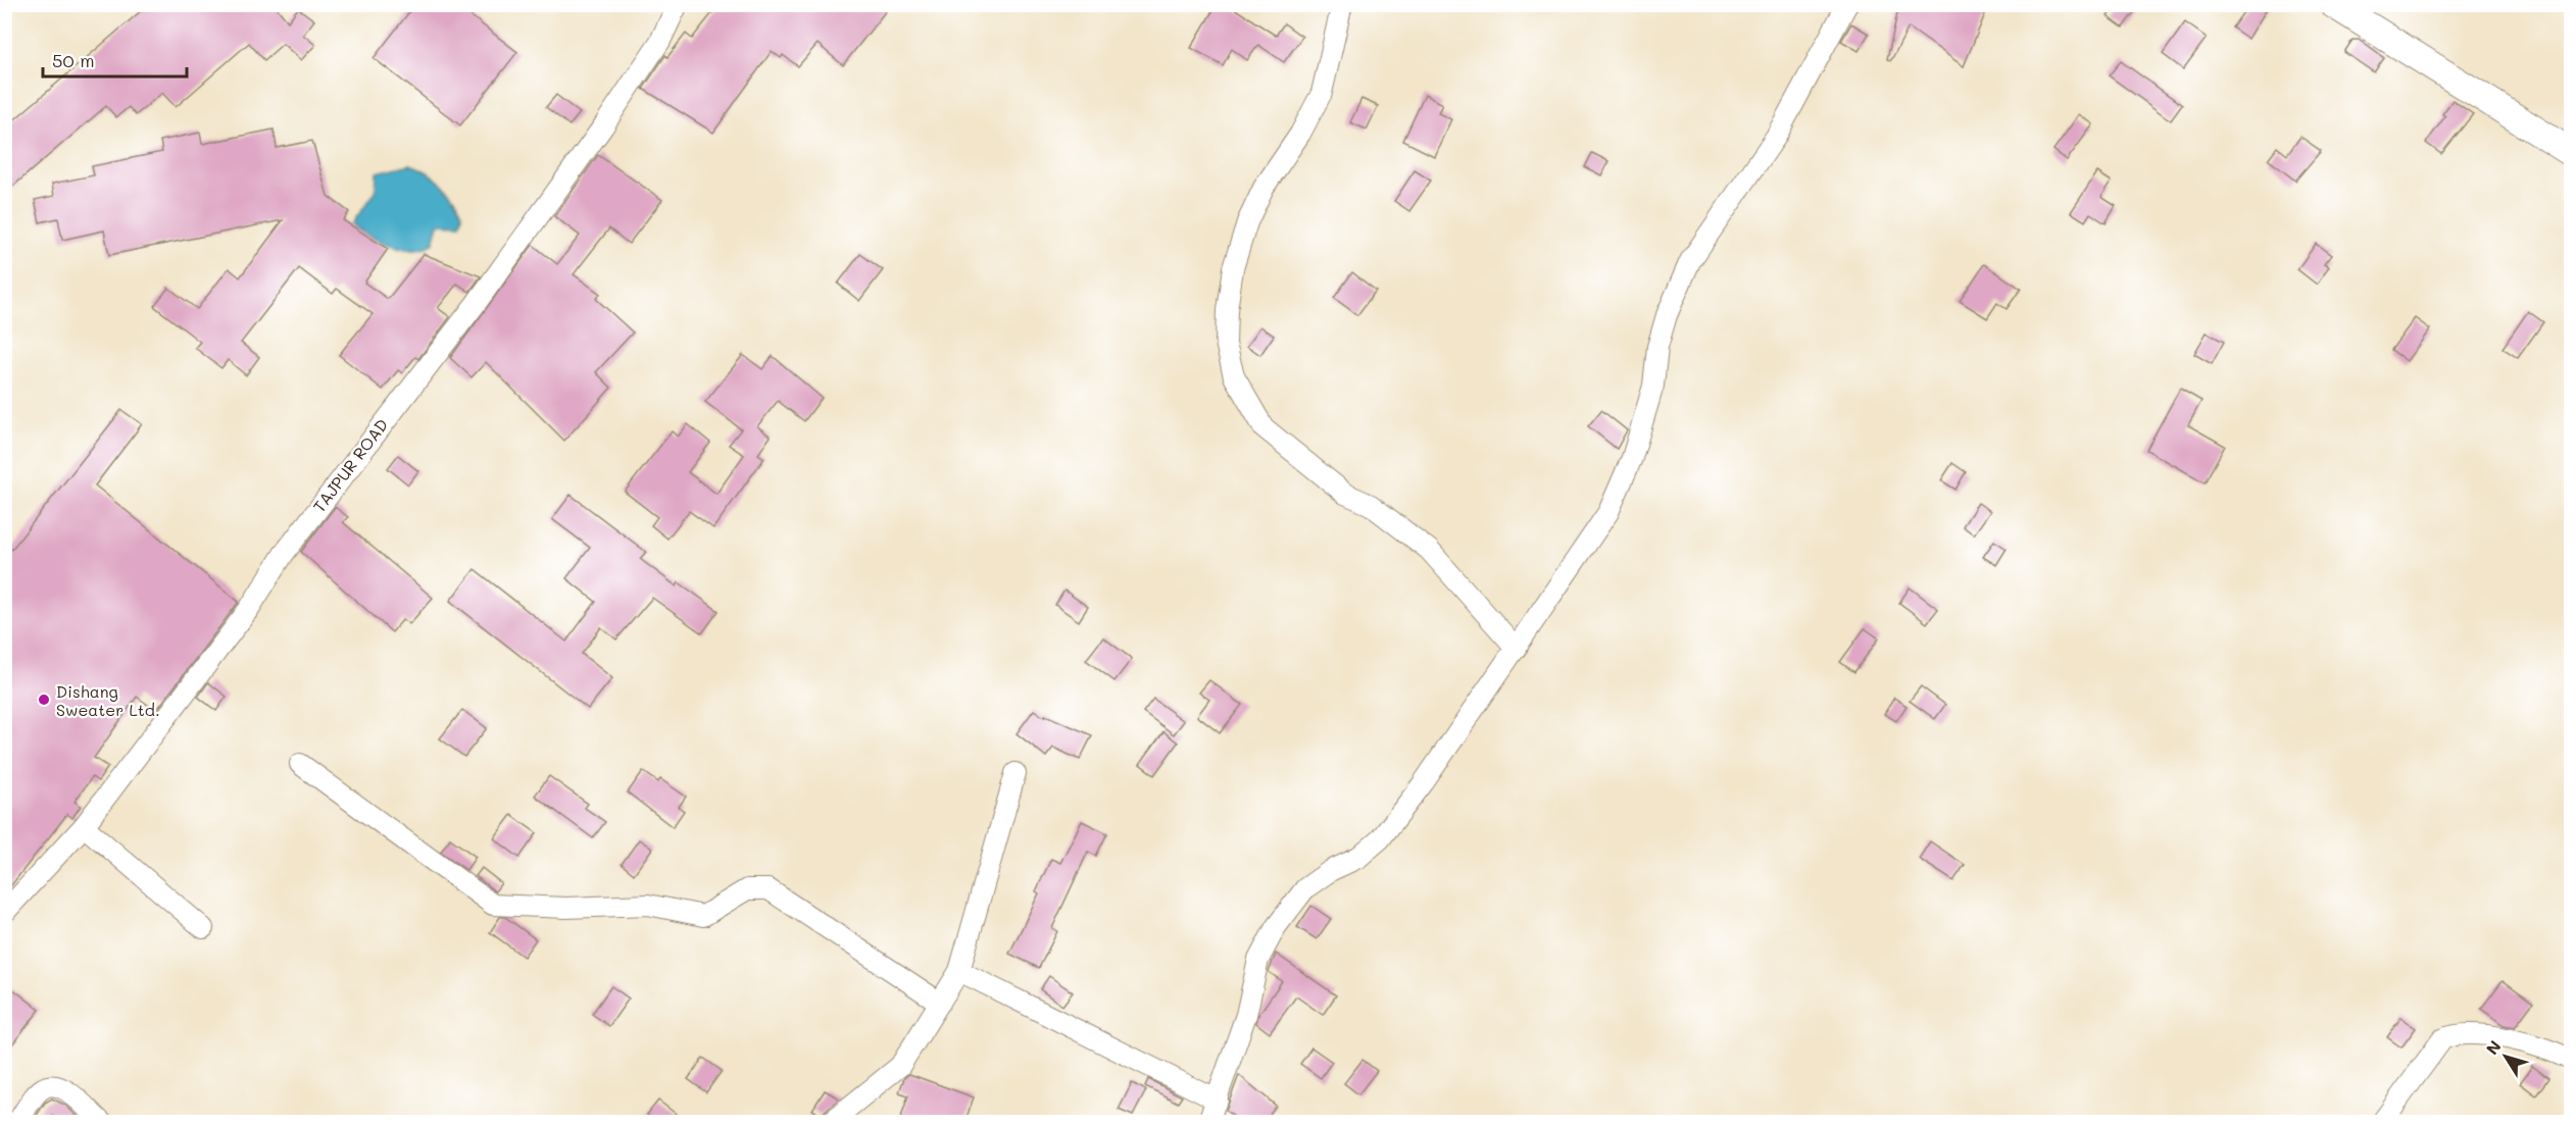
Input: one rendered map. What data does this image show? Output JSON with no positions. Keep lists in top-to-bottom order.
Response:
{
  "streets": {
    "street": ["TAJPUR ROAD"]
  },
  "places": ["Dishang Sweater Ltd."],
  "scale_bar": "50 m",
  "north": "top left"
}
